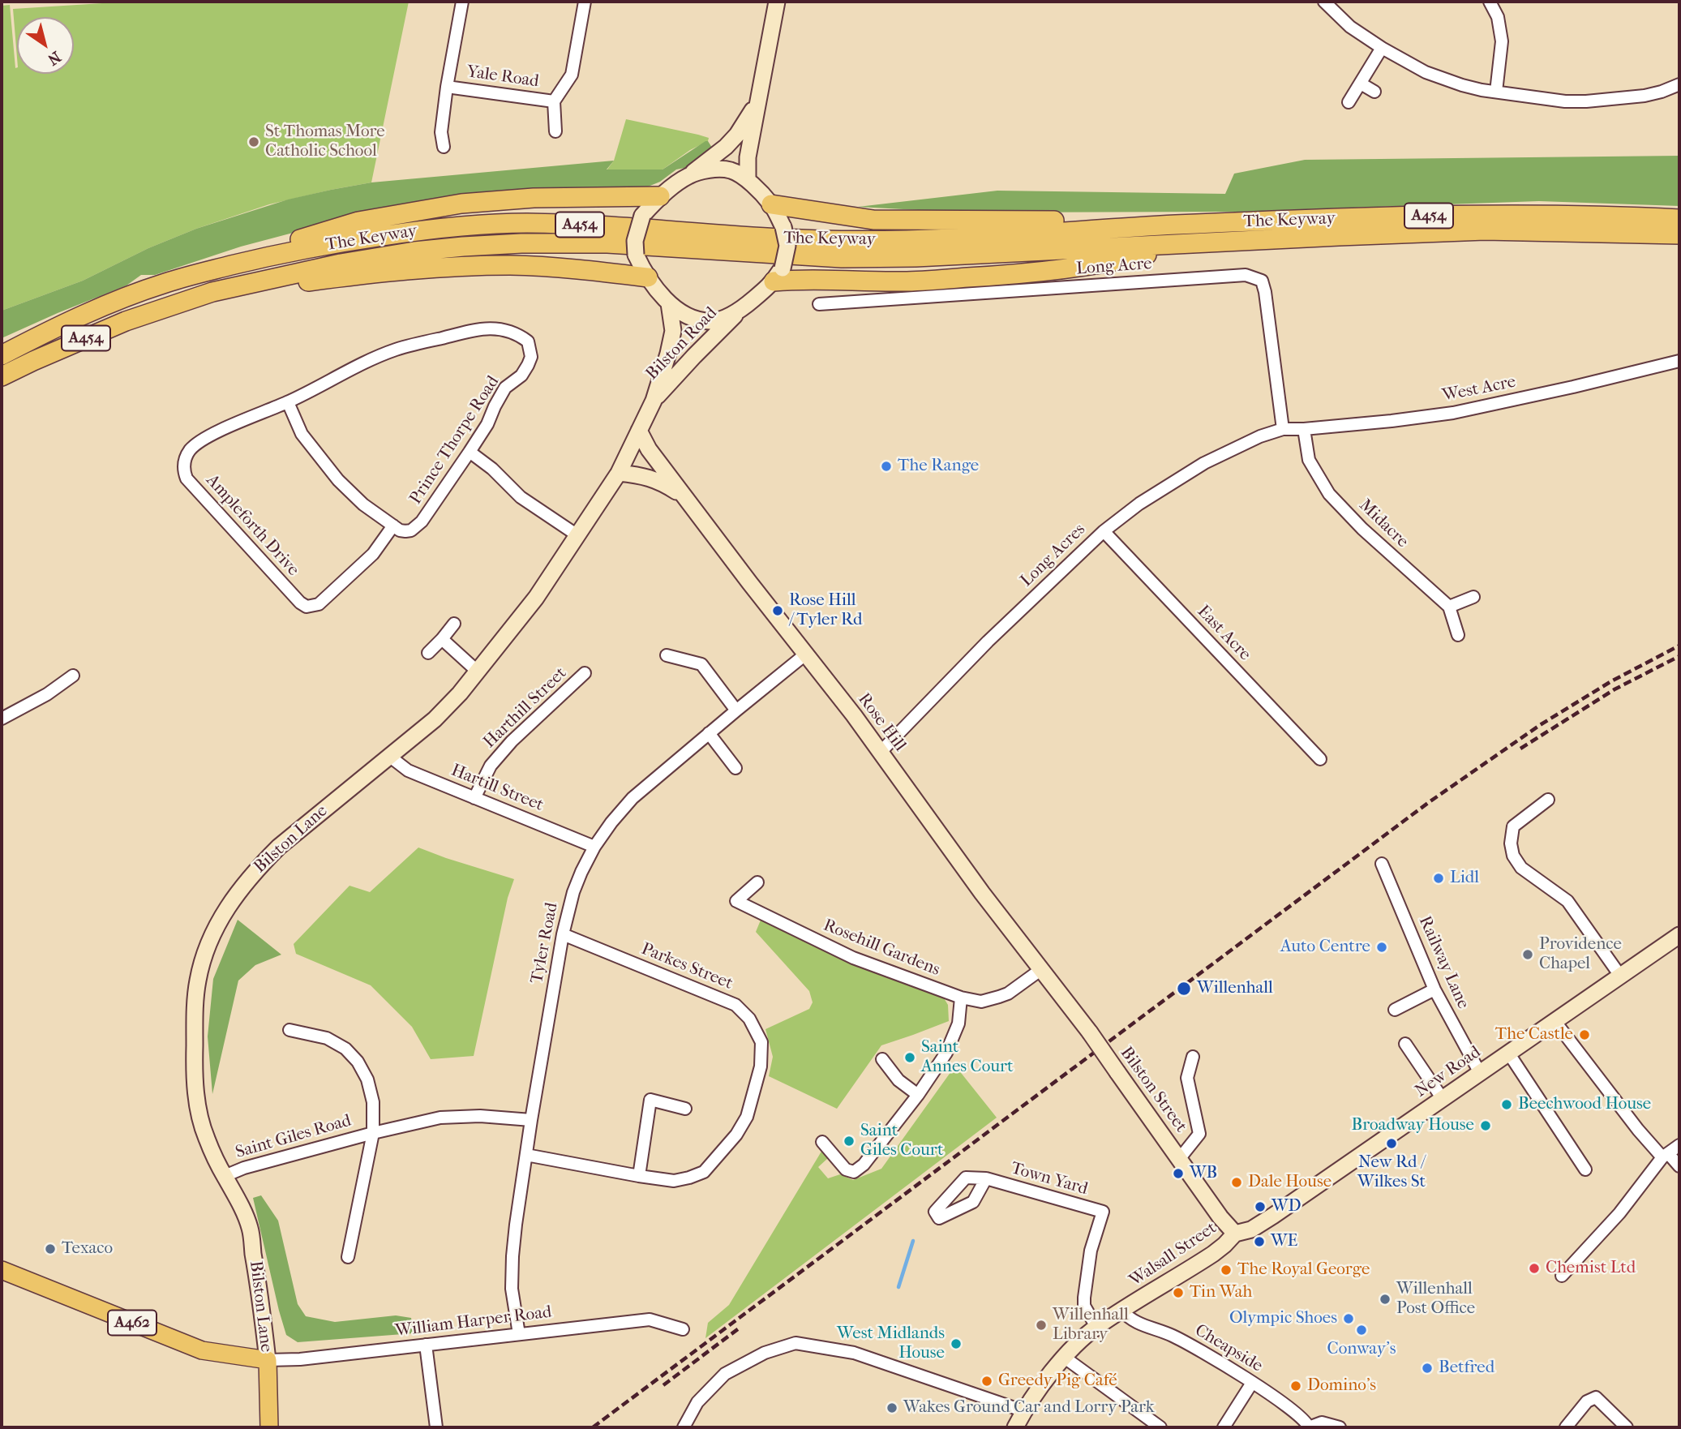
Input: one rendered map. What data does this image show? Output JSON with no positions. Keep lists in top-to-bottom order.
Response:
{
  "streets": {
    "highway": ["A454", "The Keyway"],
    "main road": [
      "Bilston Road",
      "Rose Hill",
      "Bilston Lane",
      "New Road",
      "Bilston Street",
      "Walsall Street",
      "A462"
    ],
    "street": [
      "Yale Road",
      "Long Acre",
      "West Acre",
      "Prince Thorpe Road",
      "Midacre",
      "Ampleforth Drive",
      "Long Acres",
      "East Acre",
      "Harthill Street",
      "Hartill Street",
      "Tyler Road",
      "Rosehill Gardens",
      "Railway Lane",
      "Parkes Street",
      "Saint Giles Road",
      "Town Yard",
      "William Harper Road",
      "Cheapside"
    ]
  },
  "crossings": [
    ["Long Acre", "West Acre"],
    ["Long Acre", "Long Acres"],
    ["Bilston Road", "Rose Hill"],
    ["Bilston Road", "Bilston Lane"],
    ["West Acre", "Midacre"],
    ["West Acre", "Long Acres"],
    ["Prince Thorpe Road", "Ampleforth Drive"],
    ["Long Acres", "East Acre"],
    ["Long Acres", "Rose Hill"],
    ["Harthill Street", "Hartill Street"],
    ["Rose Hill", "Bilston Lane"],
    ["Rose Hill", "Tyler Road"],
    ["Rose Hill", "Rosehill Gardens"],
    ["Rose Hill", "Bilston Street"],
    ["Hartill Street", "Bilston Lane"],
    ["Hartill Street", "Tyler Road"],
    ["Bilston Lane", "Saint Giles Road"],
    ["Bilston Lane", "William Harper Road"],
    ["Bilston Lane", "A462"],
    ["Tyler Road", "Parkes Street"],
    ["Tyler Road", "Saint Giles Road"],
    ["Tyler Road", "William Harper Road"],
    ["Rosehill Gardens", "Bilston Street"],
    ["Railway Lane", "New Road"],
    ["New Road", "Bilston Street"],
    ["New Road", "Walsall Street"],
    ["Bilston Street", "Walsall Street"],
    ["Town Yard", "Walsall Street"],
    ["Walsall Street", "Cheapside"],
    ["William Harper Road", "A462"]
  ],
  "places": [
    "St Thomas More Catholic School",
    "The Range",
    "Rose Hill / Tyler Rd",
    "Lidl",
    "Auto Centre",
    "Providence Chapel",
    "Willenhall",
    "The Castle",
    "Saint Annes Court",
    "Beechwood House",
    "Broadway House",
    "Saint Giles Court",
    "New Rd / Wilkes St",
    "WB",
    "Dale House",
    "WD",
    "WE",
    "Texaco",
    "Chemist Ltd",
    "The Royal George",
    "Tin Wah",
    "Willenhall Post Office",
    "Olympic Shoes",
    "Willenhall Library",
    "Conway's",
    "West Midlands House",
    "Betfred",
    "Greedy Pig Café",
    "Domino's",
    "Wakes Ground Car and Lorry Park"
  ],
  "north": "bottom right"
}
